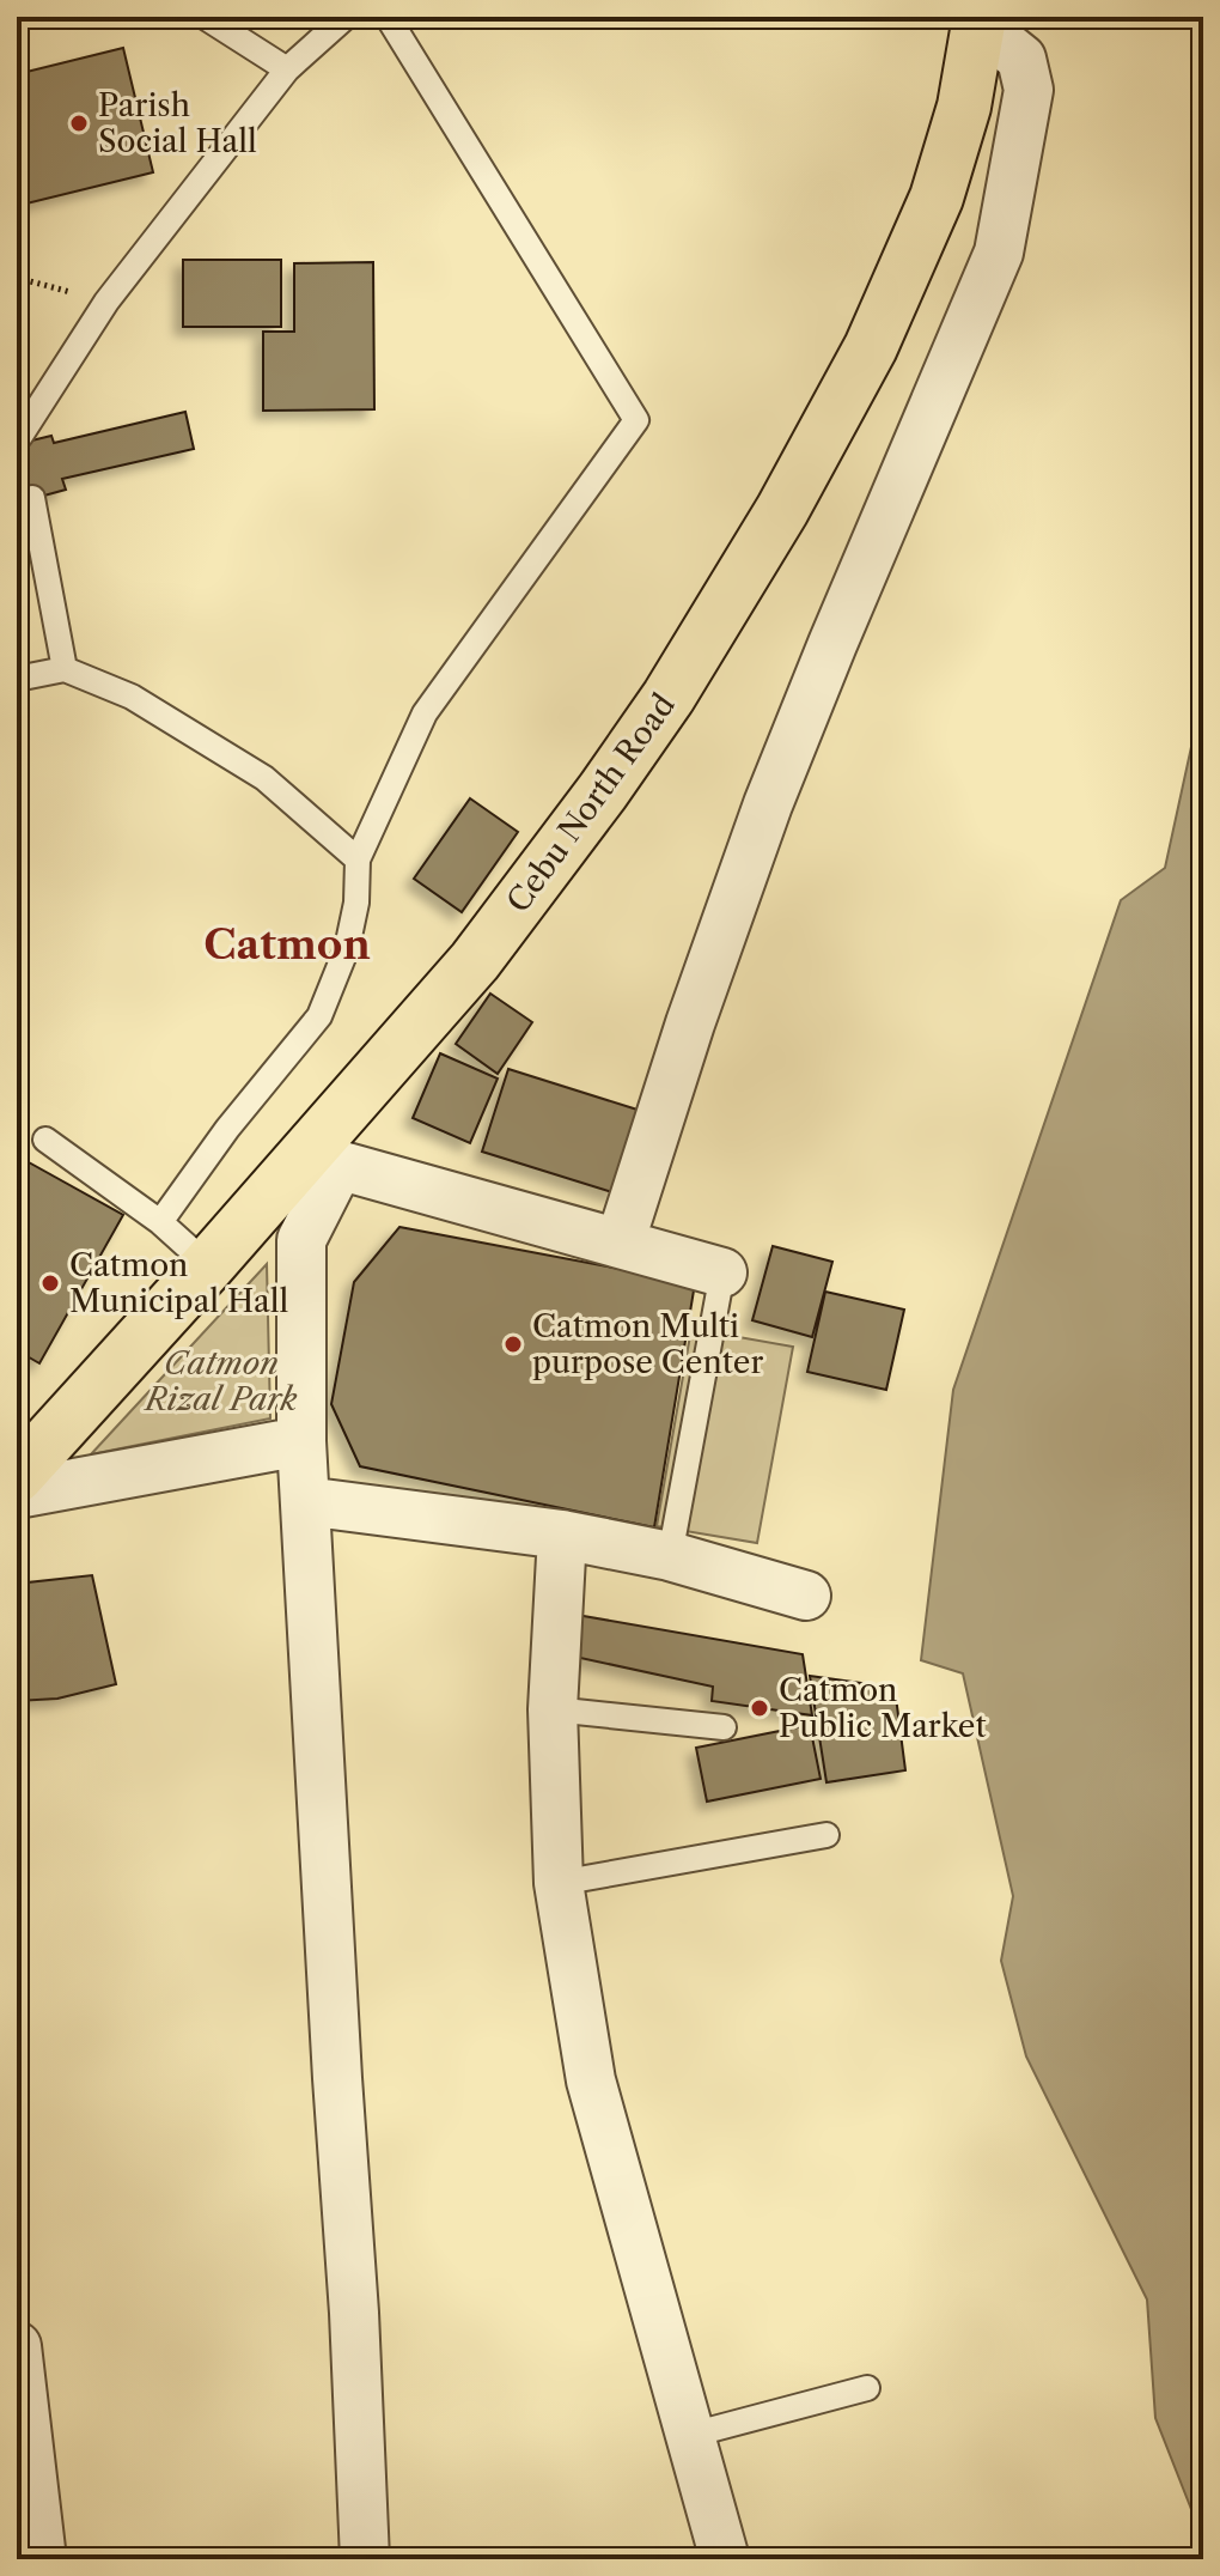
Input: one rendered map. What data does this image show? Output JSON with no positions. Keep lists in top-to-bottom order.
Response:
{
  "streets": {
    "highway": ["Cebu North Road"]
  },
  "districts": ["Catmon"],
  "parks": ["Catmon Rizal Park"],
  "places": [
    "Parish Social Hall",
    "Catmon Municipal Hall",
    "Catmon Multi purpose Center",
    "Catmon Public Market"
  ]
}
